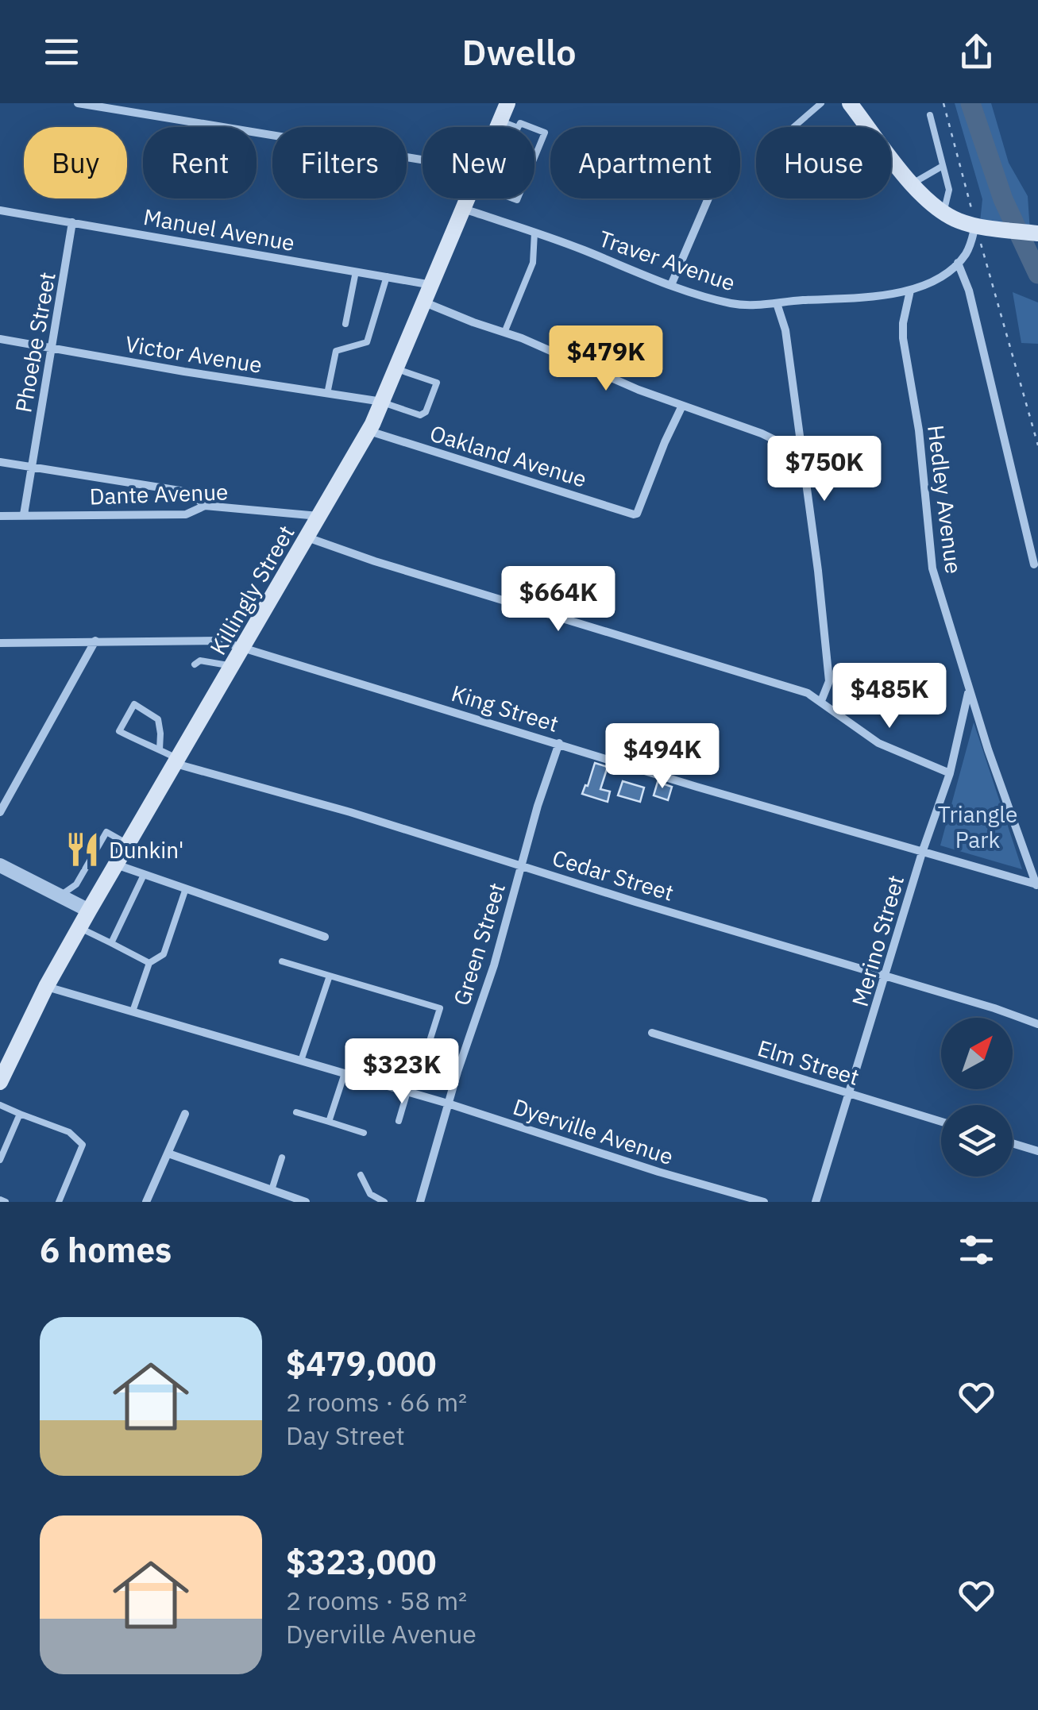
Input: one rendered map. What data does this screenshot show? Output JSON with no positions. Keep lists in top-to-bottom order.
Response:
{
  "streets": {
    "main road": ["Killingly Street"],
    "street": [
      "Manuel Avenue",
      "Traver Avenue",
      "Phoebe Street",
      "Victor Avenue",
      "Oakland Avenue",
      "Dante Avenue",
      "Hedley Avenue",
      "King Street",
      "Cedar Street",
      "Merino Street",
      "Green Street",
      "Elm Street",
      "Dyerville Avenue"
    ]
  },
  "crossings": [
    ["Manuel Avenue", "Phoebe Street"],
    ["Manuel Avenue", "Killingly Street"],
    ["Traver Avenue", "Hedley Avenue"],
    ["Traver Avenue", "Killingly Street"],
    ["Phoebe Street", "Victor Avenue"],
    ["Phoebe Street", "Dante Avenue"],
    ["Victor Avenue", "Killingly Street"],
    ["Oakland Avenue", "Killingly Street"],
    ["Dante Avenue", "Killingly Street"],
    ["Hedley Avenue", "King Street"],
    ["Hedley Avenue", "Merino Street"],
    ["Killingly Street", "King Street"],
    ["Killingly Street", "Cedar Street"],
    ["Killingly Street", "Dyerville Avenue"],
    ["King Street", "Merino Street"],
    ["King Street", "Green Street"],
    ["Cedar Street", "Merino Street"],
    ["Cedar Street", "Green Street"],
    ["Merino Street", "Elm Street"],
    ["Green Street", "Dyerville Avenue"]
  ],
  "parks": ["Triangle Park"],
  "places": {
    "restaurant": ["Dunkin'"]
  },
  "north": "top right",
  "page": {
    "header": "Dwello",
    "chip": [
      "Buy",
      "Rent",
      "Filters",
      "New",
      "Apartment",
      "House"
    ],
    "price": [
      "$479K",
      "$750K",
      "$664K",
      "$485K",
      "$494K",
      "$323K"
    ],
    "heading": "6 homes",
    "list": [
      {
        "name": "$479,000",
        "note": "2 rooms · 66 m² · Day Street"
      },
      {
        "name": "$323,000",
        "note": "2 rooms · 58 m² · Dyerville Avenue"
      }
    ]
  }
}
